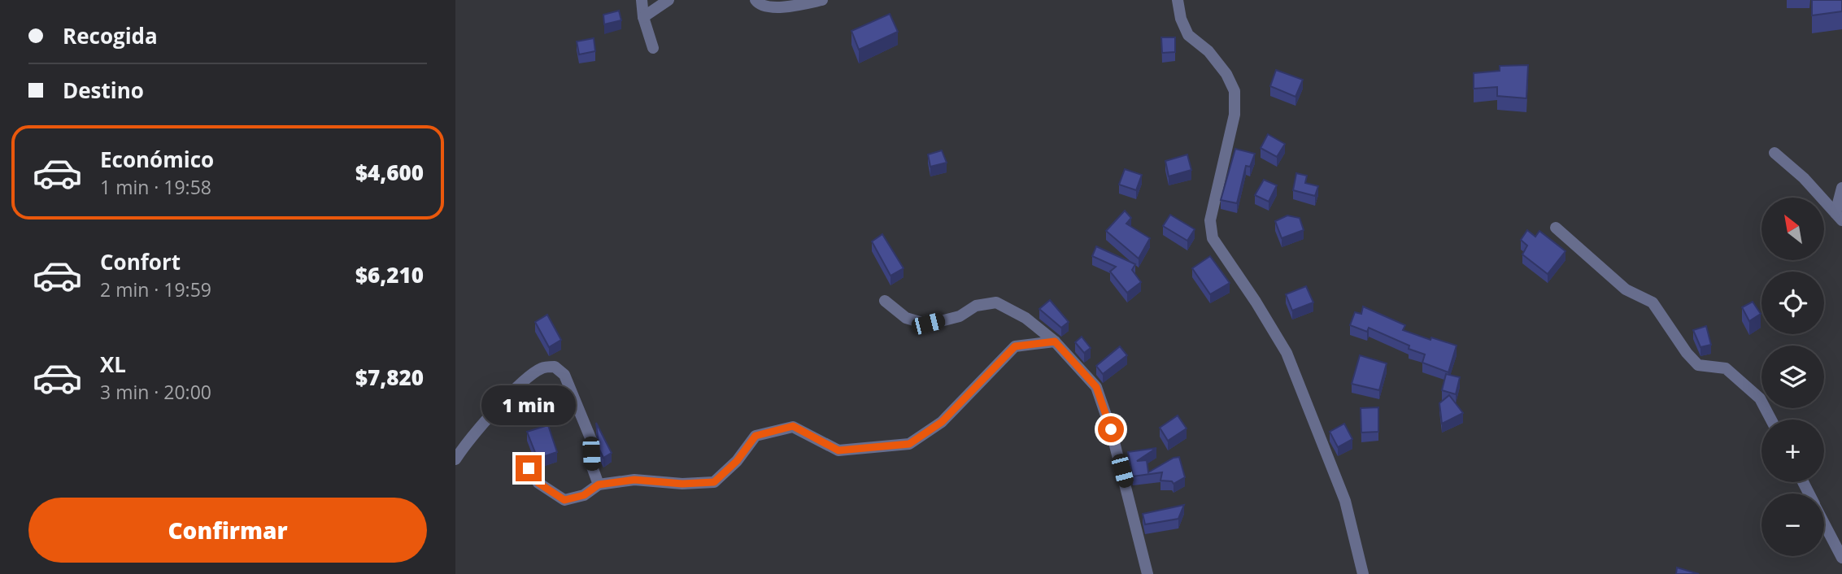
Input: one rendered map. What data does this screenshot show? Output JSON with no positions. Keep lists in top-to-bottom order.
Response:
{
  "north": "top left",
  "page": {
    "banner": ["Recogida", "Destino"],
    "list": [
      {
        "name": "Económico",
        "note": "1 min · 19:58",
        "value": "$4,600"
      },
      {
        "name": "Confort",
        "note": "2 min · 19:59",
        "value": "$6,210"
      },
      {
        "name": "XL",
        "note": "3 min · 20:00",
        "value": "$7,820"
      }
    ],
    "map_buttons": ["+", "−"],
    "bubble": "1 min",
    "buttons": "Confirmar"
  }
}
